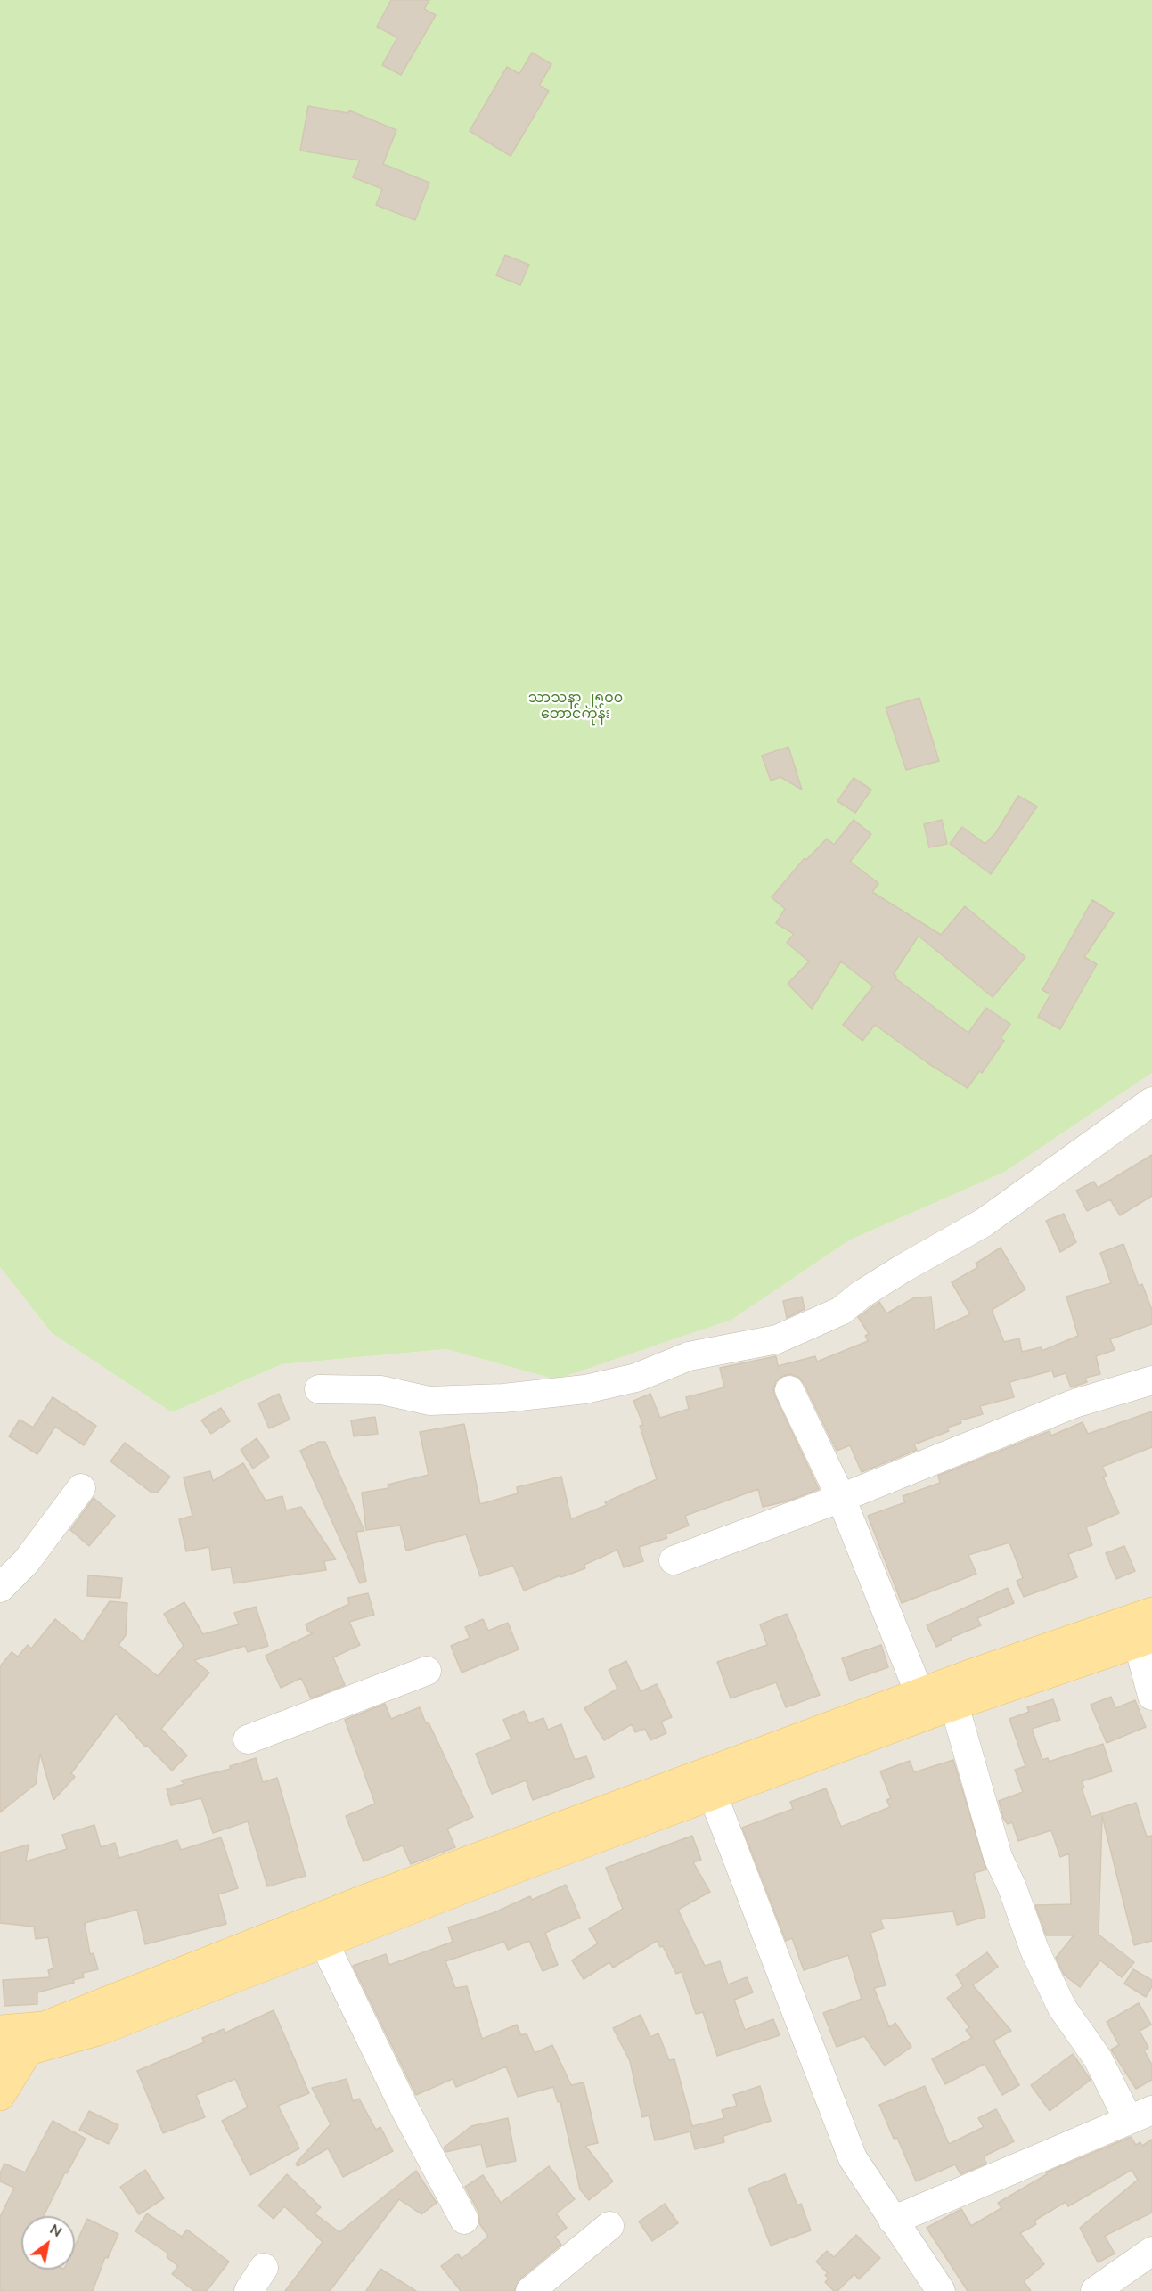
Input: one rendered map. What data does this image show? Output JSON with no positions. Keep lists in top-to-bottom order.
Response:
{
  "parks": ["သာသနာ ၂၅၀၀ တောင်ကုန်း"],
  "north": "top right"
}
